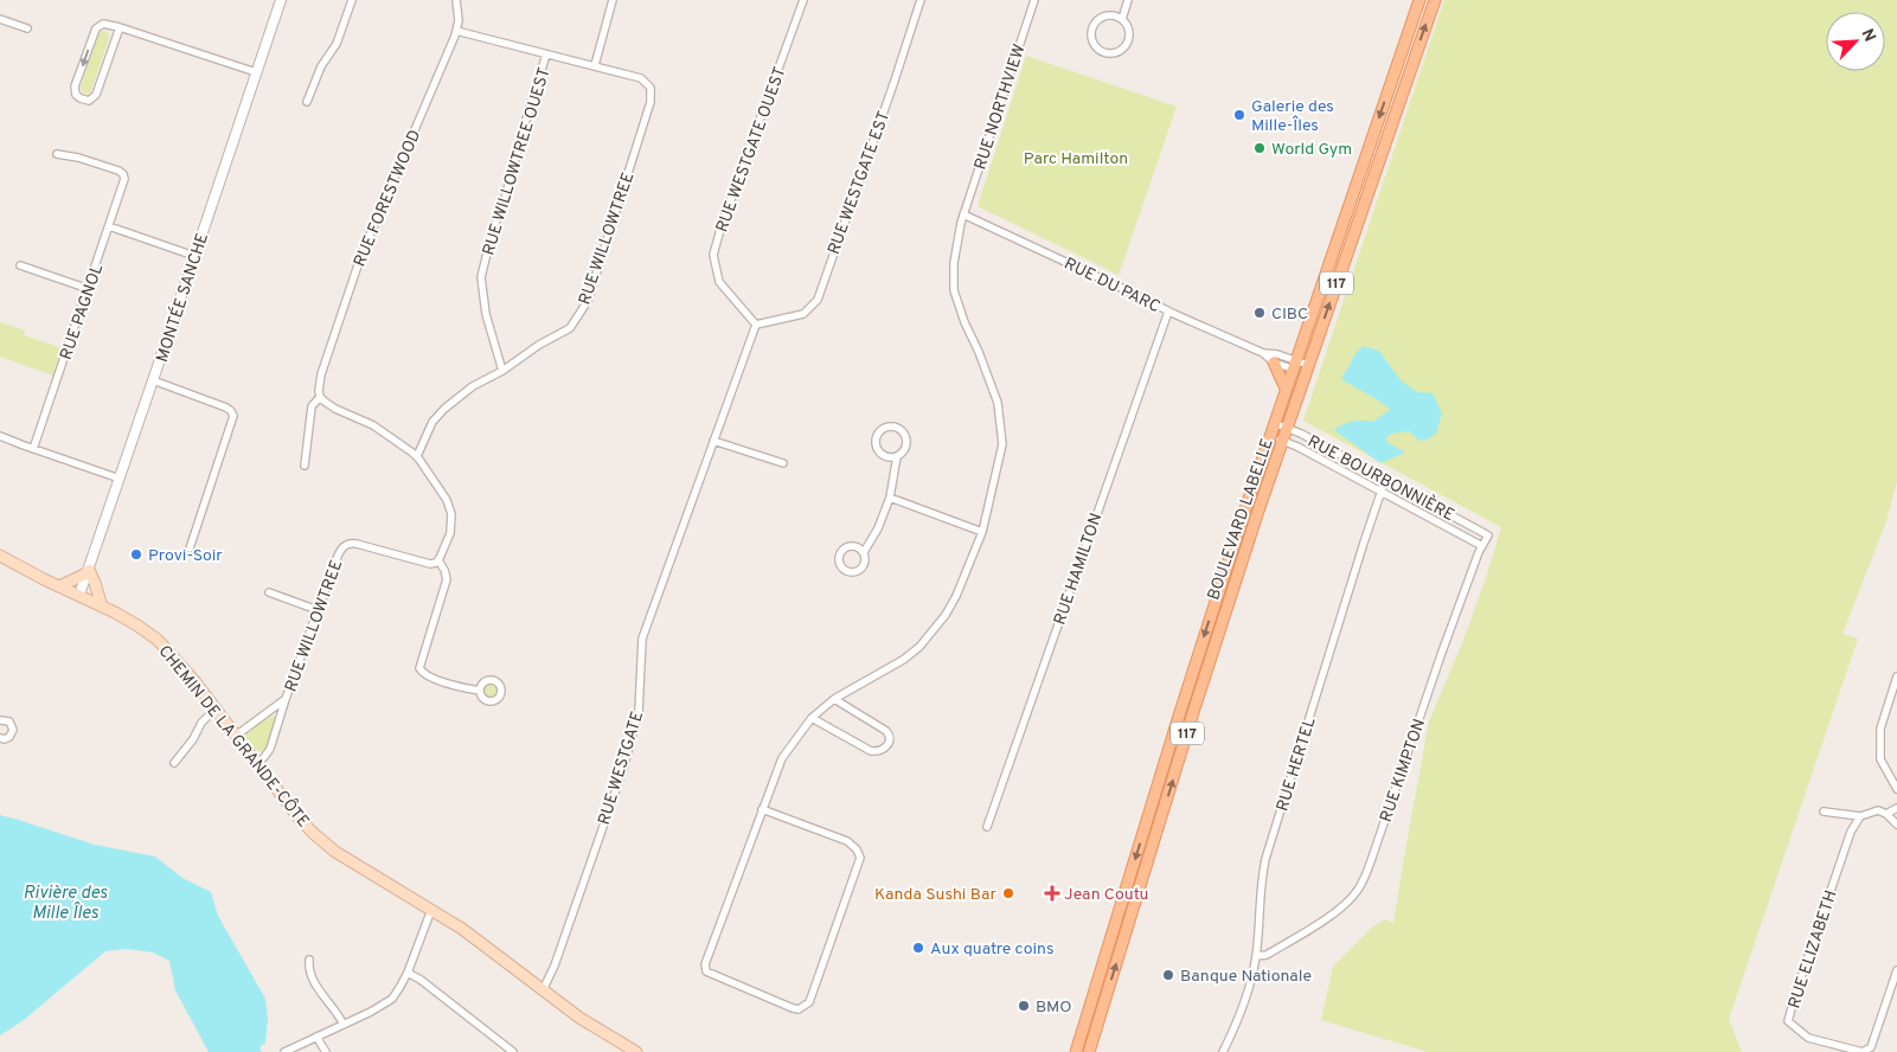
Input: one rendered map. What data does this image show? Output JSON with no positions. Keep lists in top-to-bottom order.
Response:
{
  "streets": {
    "main road": ["117", "BOULEVARD LABELLE", "CHEMIN DE LA GRANDE-CÔTE"],
    "street": [
      "RUE NORTHVIEW",
      "RUE WESTGATE OUEST",
      "RUE WILLOWTREE OUEST",
      "RUE WESTGATE EST",
      "RUE FORESTWOOD",
      "RUE WILLOWTREE",
      "RUE DU PARC",
      "MONTÉE SANCHE",
      "RUE PAGNOL",
      "RUE BOURBONNIÈRE",
      "RUE HAMILTON",
      "RUE HERTEL",
      "RUE WESTGATE",
      "RUE KIMPTON",
      "RUE ELIZABETH"
    ]
  },
  "crossings": [
    ["RUE NORTHVIEW", "RUE DU PARC"],
    ["RUE WESTGATE OUEST", "RUE WESTGATE EST"],
    ["RUE WESTGATE OUEST", "RUE WESTGATE"],
    ["RUE WILLOWTREE OUEST", "RUE WILLOWTREE"],
    ["RUE WESTGATE EST", "RUE WESTGATE"],
    ["RUE FORESTWOOD", "RUE WILLOWTREE"],
    ["RUE WILLOWTREE", "CHEMIN DE LA GRANDE-CÔTE"],
    ["RUE DU PARC", "BOULEVARD LABELLE"],
    ["RUE DU PARC", "RUE HAMILTON"],
    ["MONTÉE SANCHE", "CHEMIN DE LA GRANDE-CÔTE"],
    ["RUE BOURBONNIÈRE", "BOULEVARD LABELLE"],
    ["RUE BOURBONNIÈRE", "RUE HERTEL"],
    ["RUE BOURBONNIÈRE", "RUE KIMPTON"],
    ["CHEMIN DE LA GRANDE-CÔTE", "RUE WESTGATE"],
    ["RUE HERTEL", "RUE KIMPTON"]
  ],
  "water": ["Rivière des Mille Îles"],
  "parks": ["Parc Hamilton"],
  "places": {
    "other": [
      "Galerie des Mille-Îles",
      "World Gym",
      "CIBC",
      "Provi-Soir",
      "Kanda Sushi Bar",
      "Aux quatre coins",
      "Banque Nationale",
      "BMO"
    ],
    "health": ["Jean Coutu"]
  },
  "north": "top right"
}
